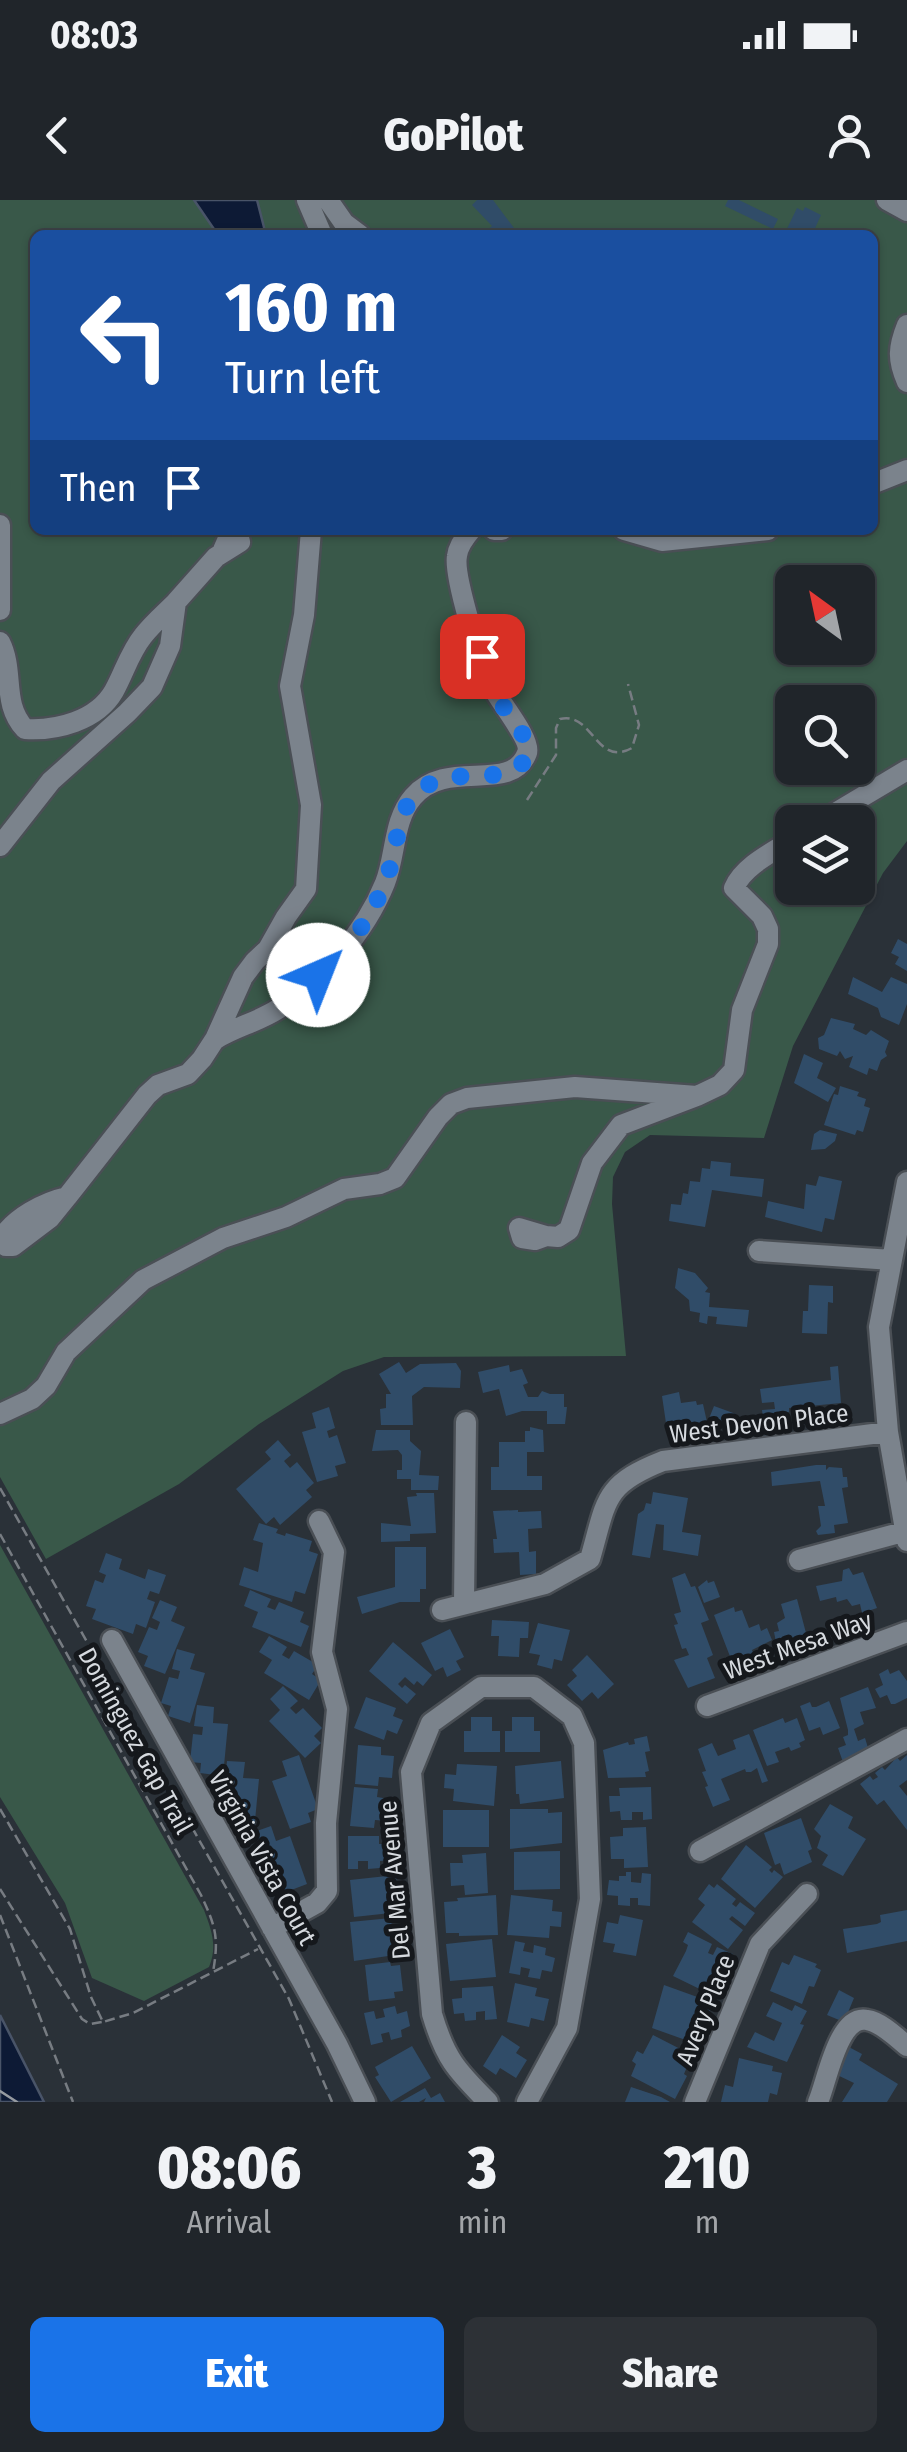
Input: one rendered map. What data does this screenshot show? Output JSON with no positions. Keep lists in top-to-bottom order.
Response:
{
  "streets": {
    "street": [
      "West Devon Place",
      "West Mesa Way",
      "Virginia Vista Court",
      "Del Mar Avenue",
      "Avery Place"
    ],
    "path": ["Dominguez Gap Trail"]
  },
  "north": "top left",
  "page": {
    "status": "08:03",
    "header": "GoPilot",
    "turn": ["160 m", "Turn left"],
    "then": "Then",
    "eta": [
      "08:06",
      "Arrival",
      "3",
      "min",
      "210",
      "m"
    ],
    "buttons": ["Exit", "Share"]
  }
}
